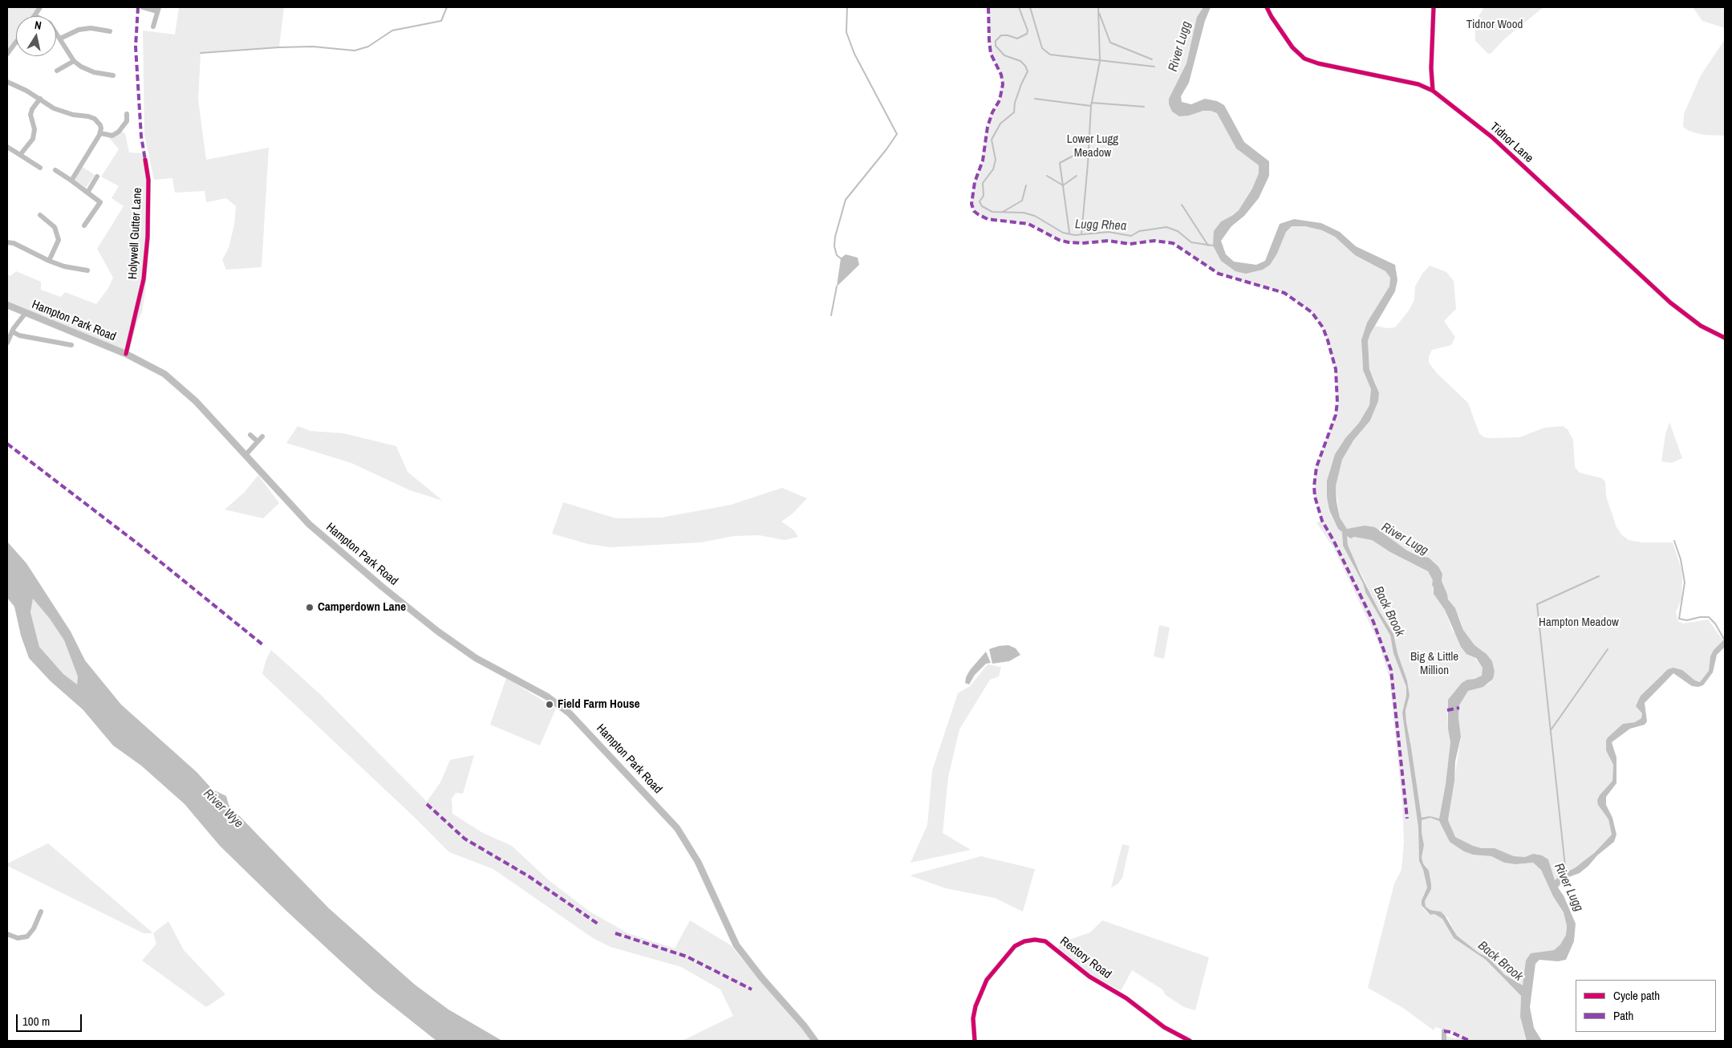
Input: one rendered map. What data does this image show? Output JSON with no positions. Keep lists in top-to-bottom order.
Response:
{
  "streets": {
    "main road": ["Hampton Park Road"],
    "street": ["Tidnor Lane", "Holywell Gutter Lane", "Rectory Road"]
  },
  "crossings": [
    ["Holywell Gutter Lane", "Hampton Park Road"]
  ],
  "water": [
    "River Lugg",
    "Lugg Rhea",
    "Back Brook",
    "River Wye"
  ],
  "parks": [
    "Tidnor Wood",
    "Lower Lugg Meadow",
    "Hampton Meadow",
    "Big & Little Million"
  ],
  "places": ["Camperdown Lane", "Field Farm House"],
  "legend": ["Cycle path", "Path"],
  "scale_bar": "100 m",
  "north": "top"
}
